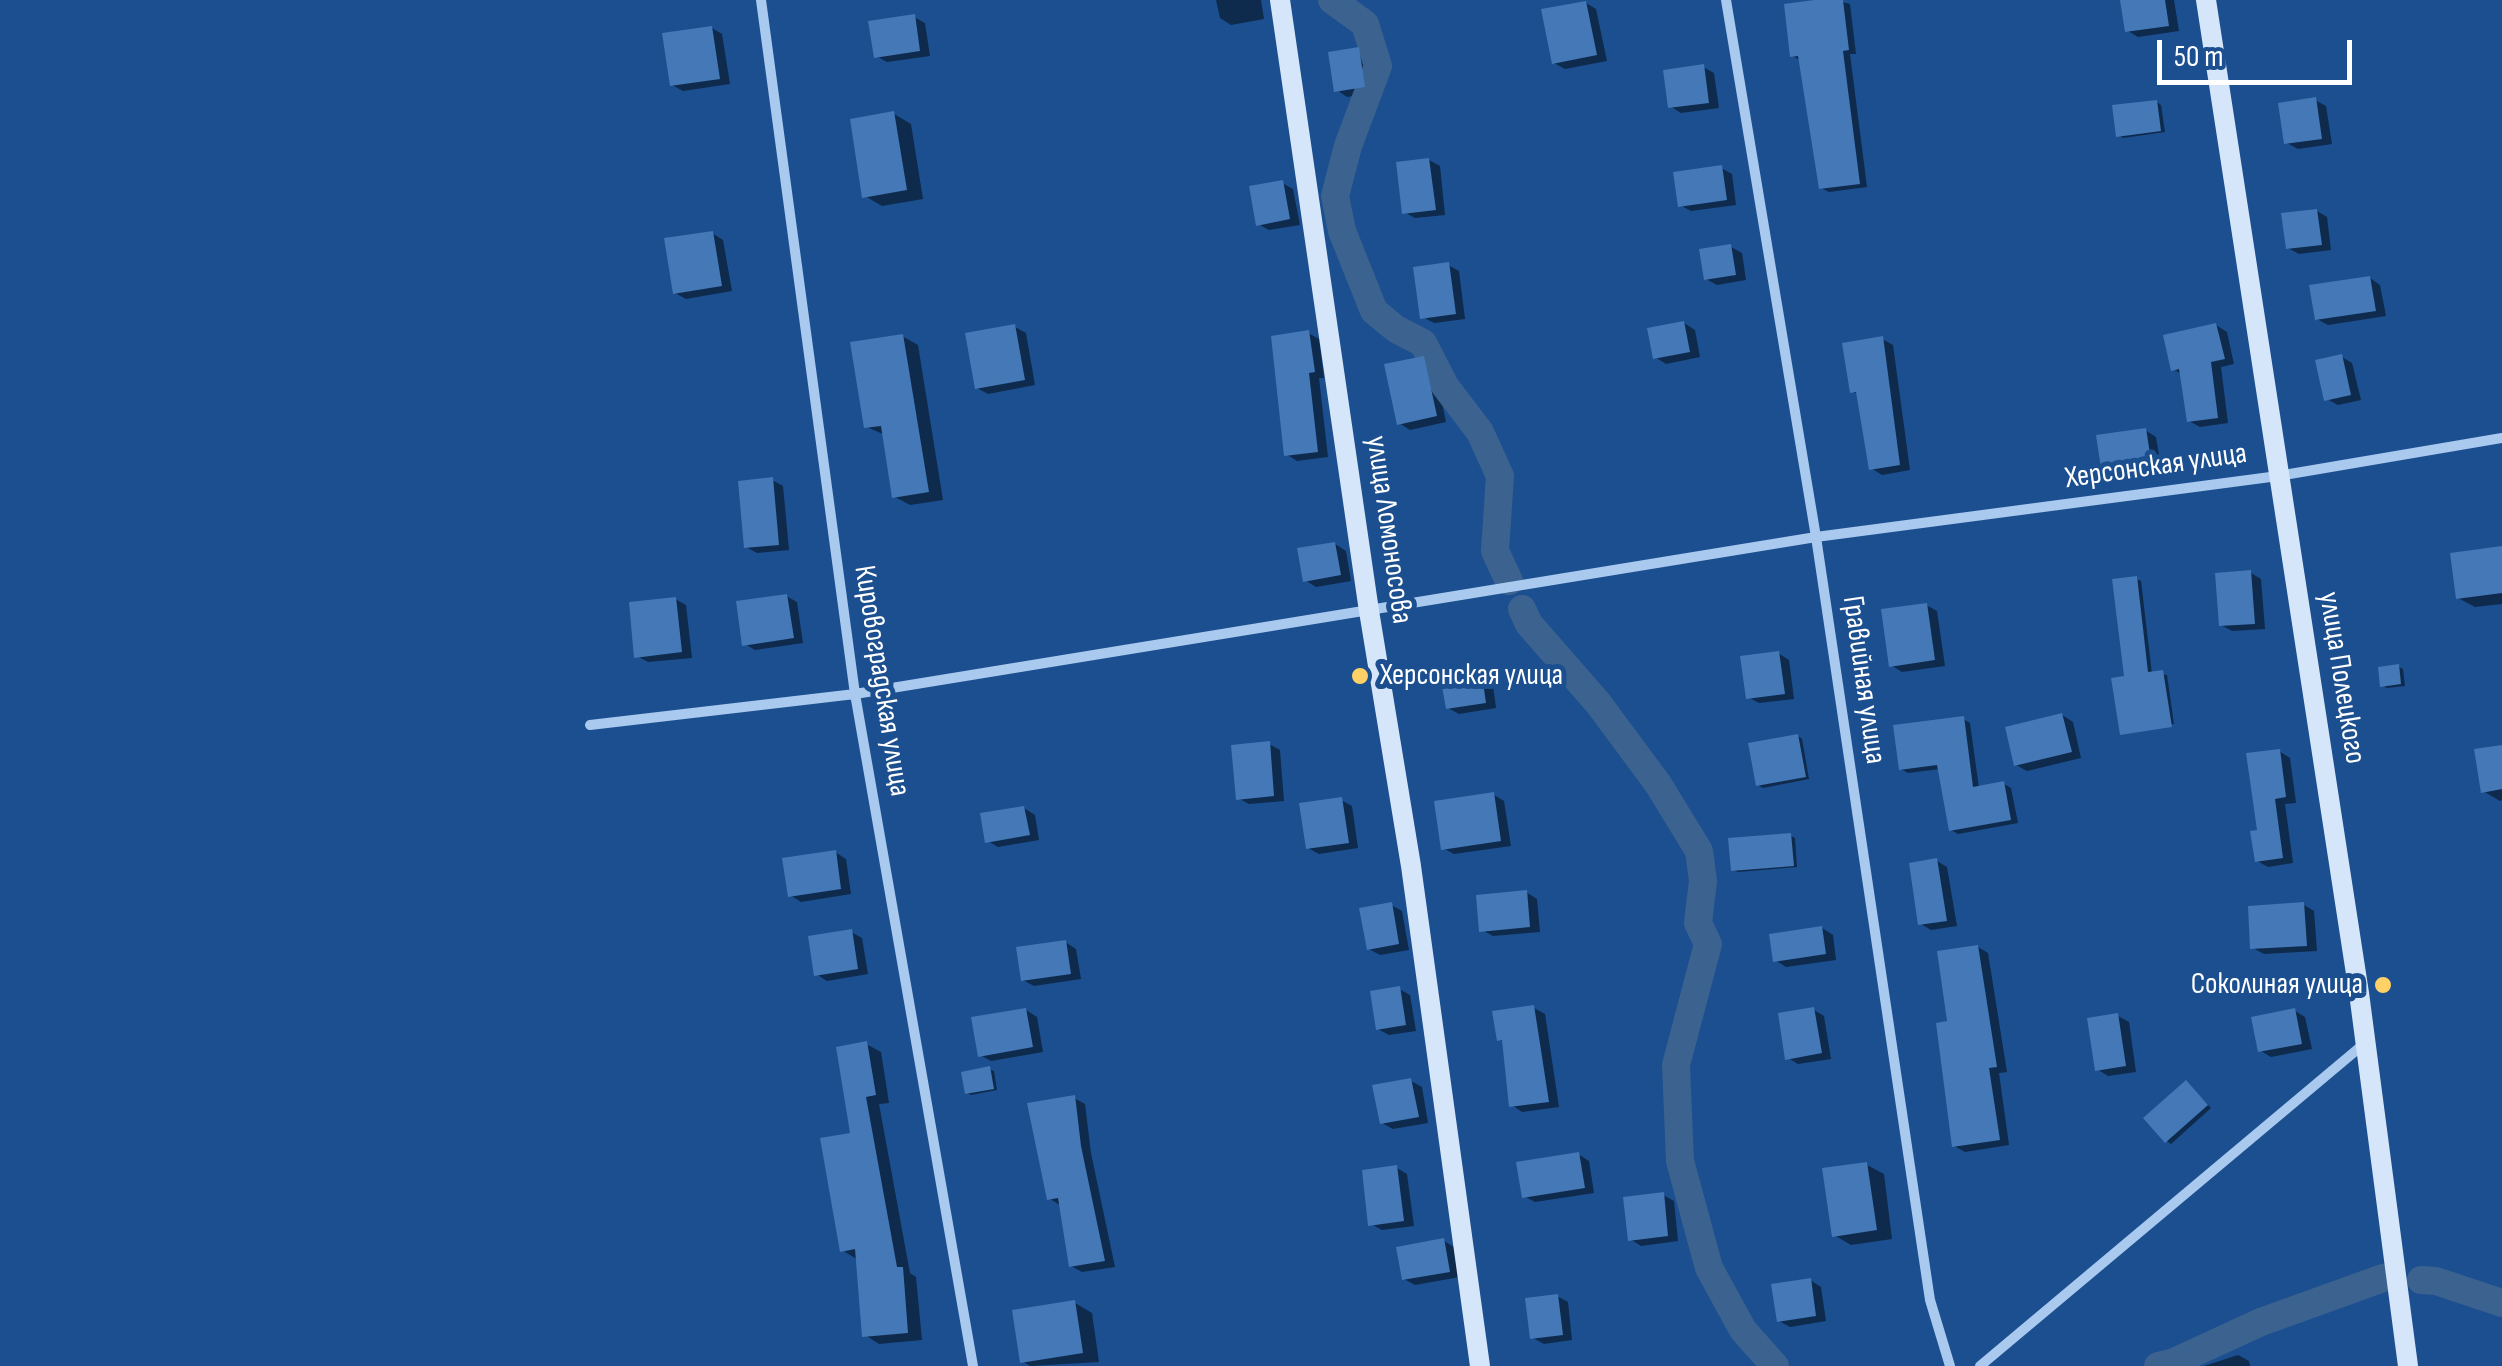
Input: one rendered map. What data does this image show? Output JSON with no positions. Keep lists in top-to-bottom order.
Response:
{
  "streets": {
    "street": [
      "Херсонская улица",
      "улица Ломоносова",
      "улица Полецкого",
      "Гравийная улица",
      "Кировоградская улица"
    ]
  },
  "crossings": [
    ["Херсонская улица", "улица Ломоносова"],
    ["Херсонская улица", "улица Полецкого"],
    ["Херсонская улица", "Гравийная улица"],
    ["Херсонская улица", "Кировоградская улица"]
  ],
  "places": ["Херсонская улица", "Соколиная улица"],
  "scale_bar": "50 m"
}
